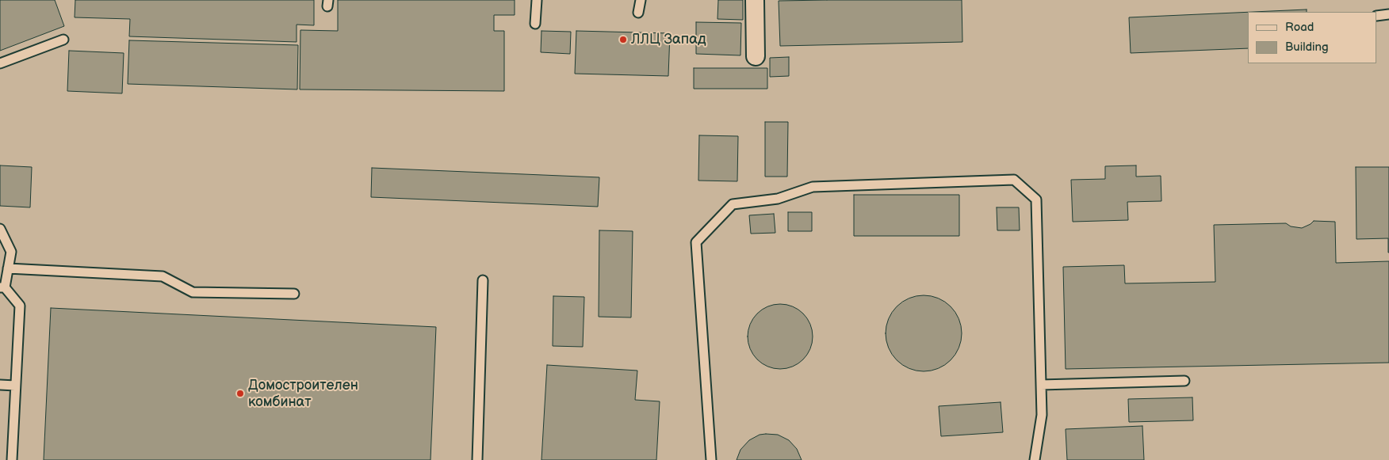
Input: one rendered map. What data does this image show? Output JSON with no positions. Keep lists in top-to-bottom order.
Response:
{
  "places": ["ЛЛЦ Запад", "Домостроителен комбинат"],
  "legend": ["Road", "Building"]
}
